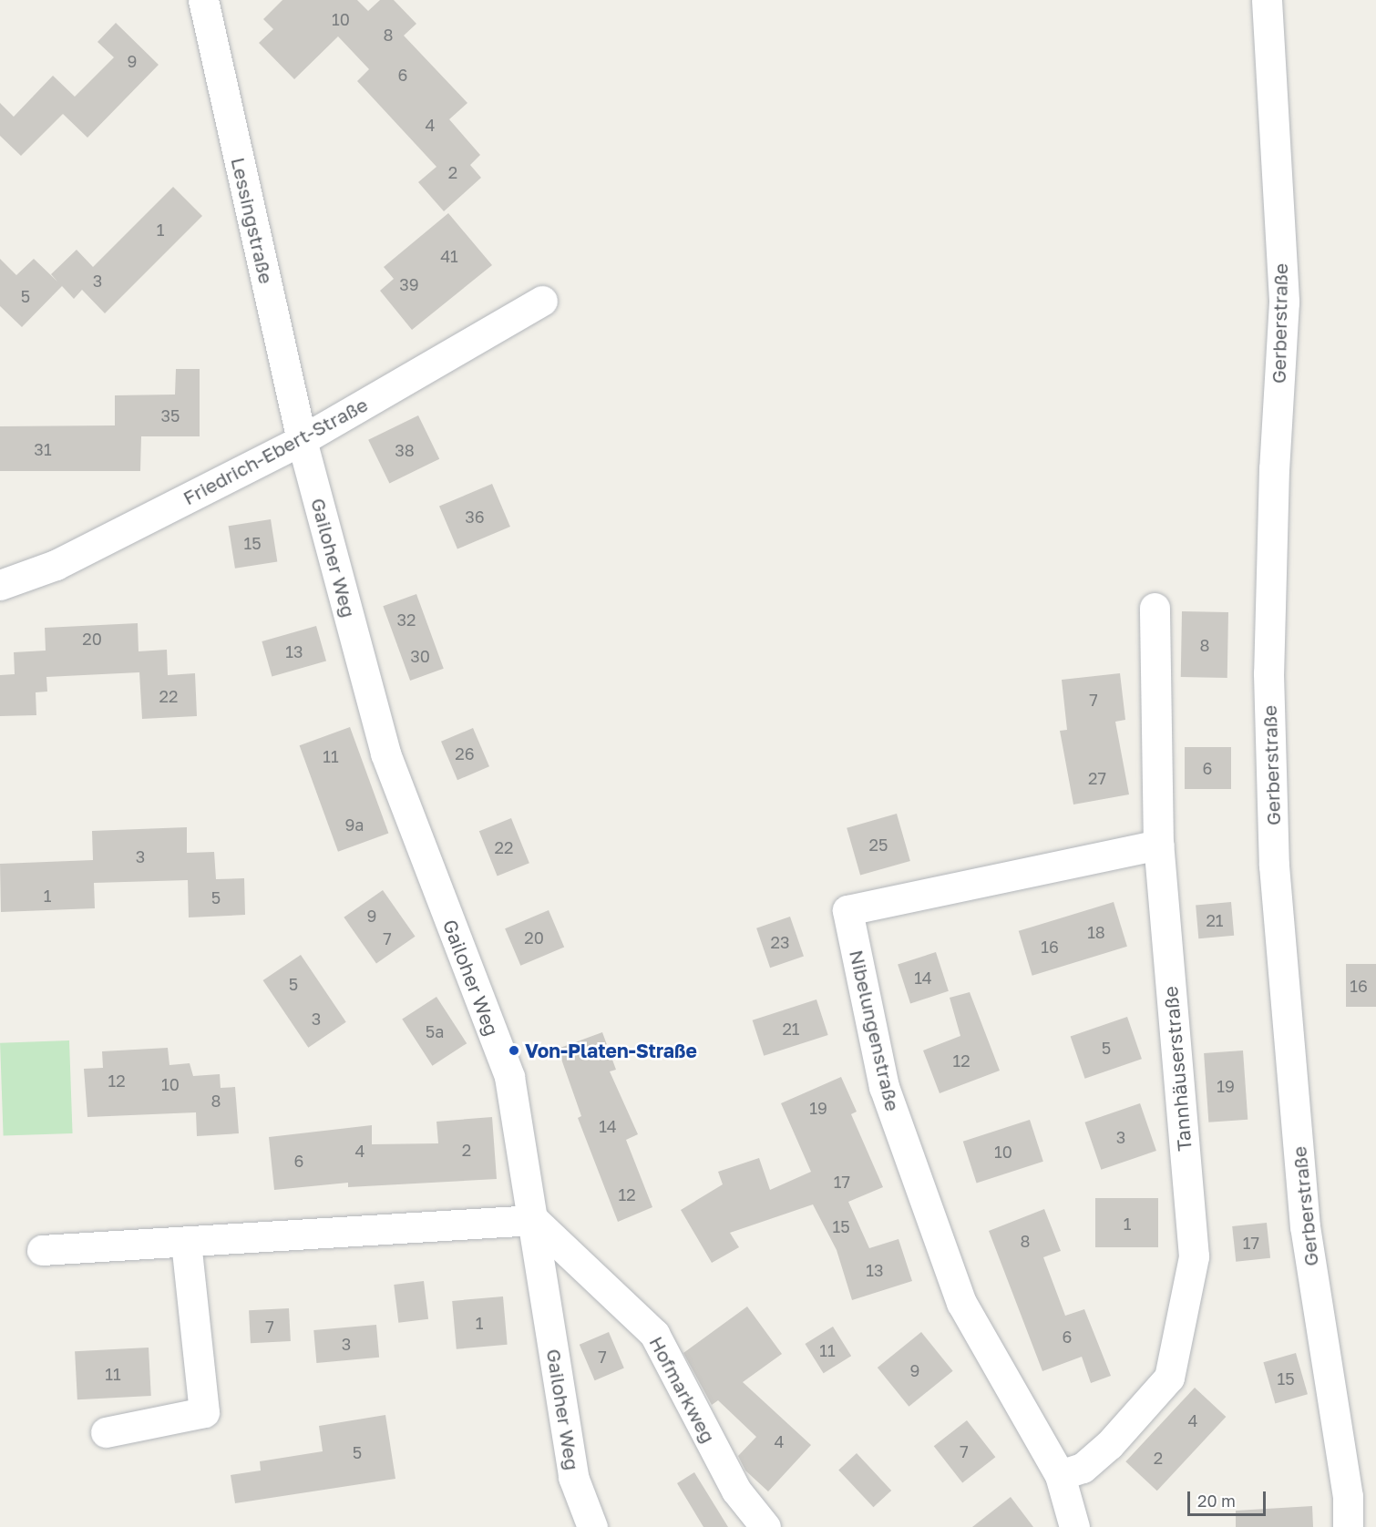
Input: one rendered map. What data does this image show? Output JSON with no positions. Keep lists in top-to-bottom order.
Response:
{
  "streets": {
    "street": [
      "Lessingstraße",
      "Gerberstraße",
      "Friedrich-Ebert-Straße",
      "Gailoher Weg",
      "Nibelungenstraße",
      "Tannhäuserstraße",
      "Hofmarkweg"
    ]
  },
  "crossings": [
    ["Lessingstraße", "Friedrich-Ebert-Straße"],
    ["Lessingstraße", "Gailoher Weg"],
    ["Friedrich-Ebert-Straße", "Gailoher Weg"],
    ["Gailoher Weg", "Hofmarkweg"],
    ["Nibelungenstraße", "Tannhäuserstraße"]
  ],
  "places": ["Von-Platen-Straße"],
  "house_numbers": [
    "10",
    "8",
    "9",
    "6",
    "4",
    "2",
    "1",
    "41",
    "3",
    "39",
    "5",
    "35",
    "31",
    "38",
    "36",
    "15",
    "32",
    "20",
    "8",
    "13",
    "30",
    "22",
    "7",
    "26",
    "11",
    "6",
    "27",
    "9a",
    "25",
    "22",
    "3",
    "1",
    "5",
    "9",
    "21",
    "18",
    "20",
    "7",
    "23",
    "16",
    "14",
    "5",
    "16",
    "3",
    "21",
    "5a",
    "5",
    "12",
    "12",
    "10",
    "19",
    "8",
    "19",
    "14",
    "3",
    "2",
    "4",
    "10",
    "6",
    "17",
    "12",
    "1",
    "15",
    "8",
    "17",
    "13",
    "1",
    "7",
    "6",
    "3",
    "11",
    "7",
    "9",
    "11",
    "15",
    "4",
    "4",
    "7",
    "5",
    "2"
  ],
  "scale_bar": "20 m"
}
